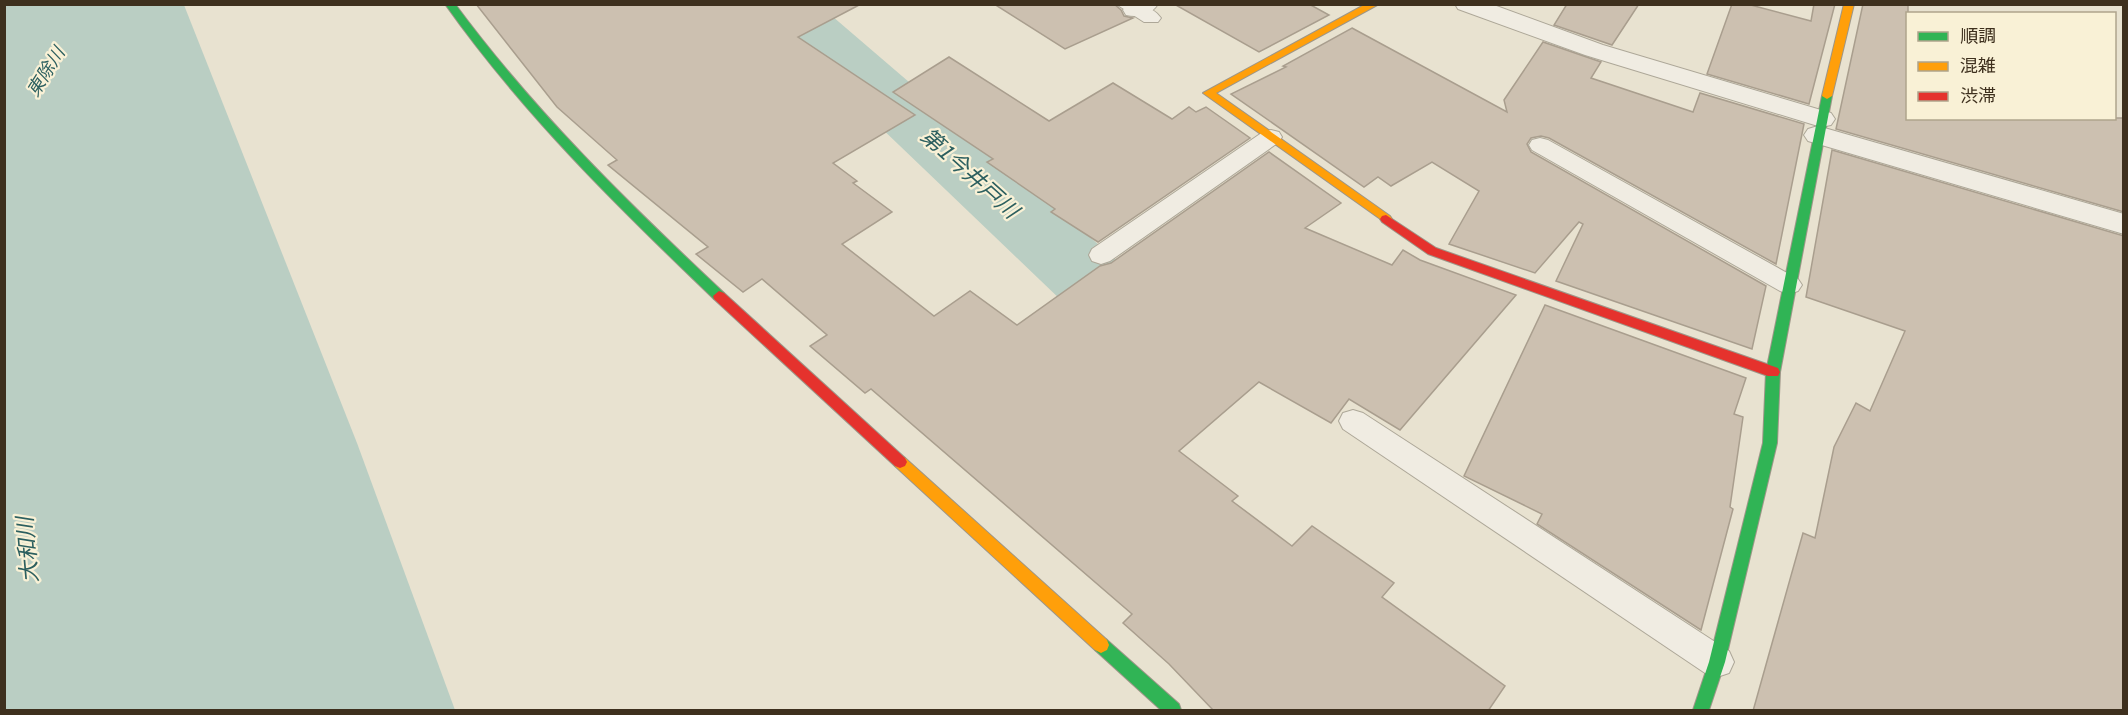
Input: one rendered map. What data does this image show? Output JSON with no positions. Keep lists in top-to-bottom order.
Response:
{
  "water": ["東除川", "第1今井戸川", "大和川"],
  "legend": ["順調", "混雑", "渋滞"]
}
